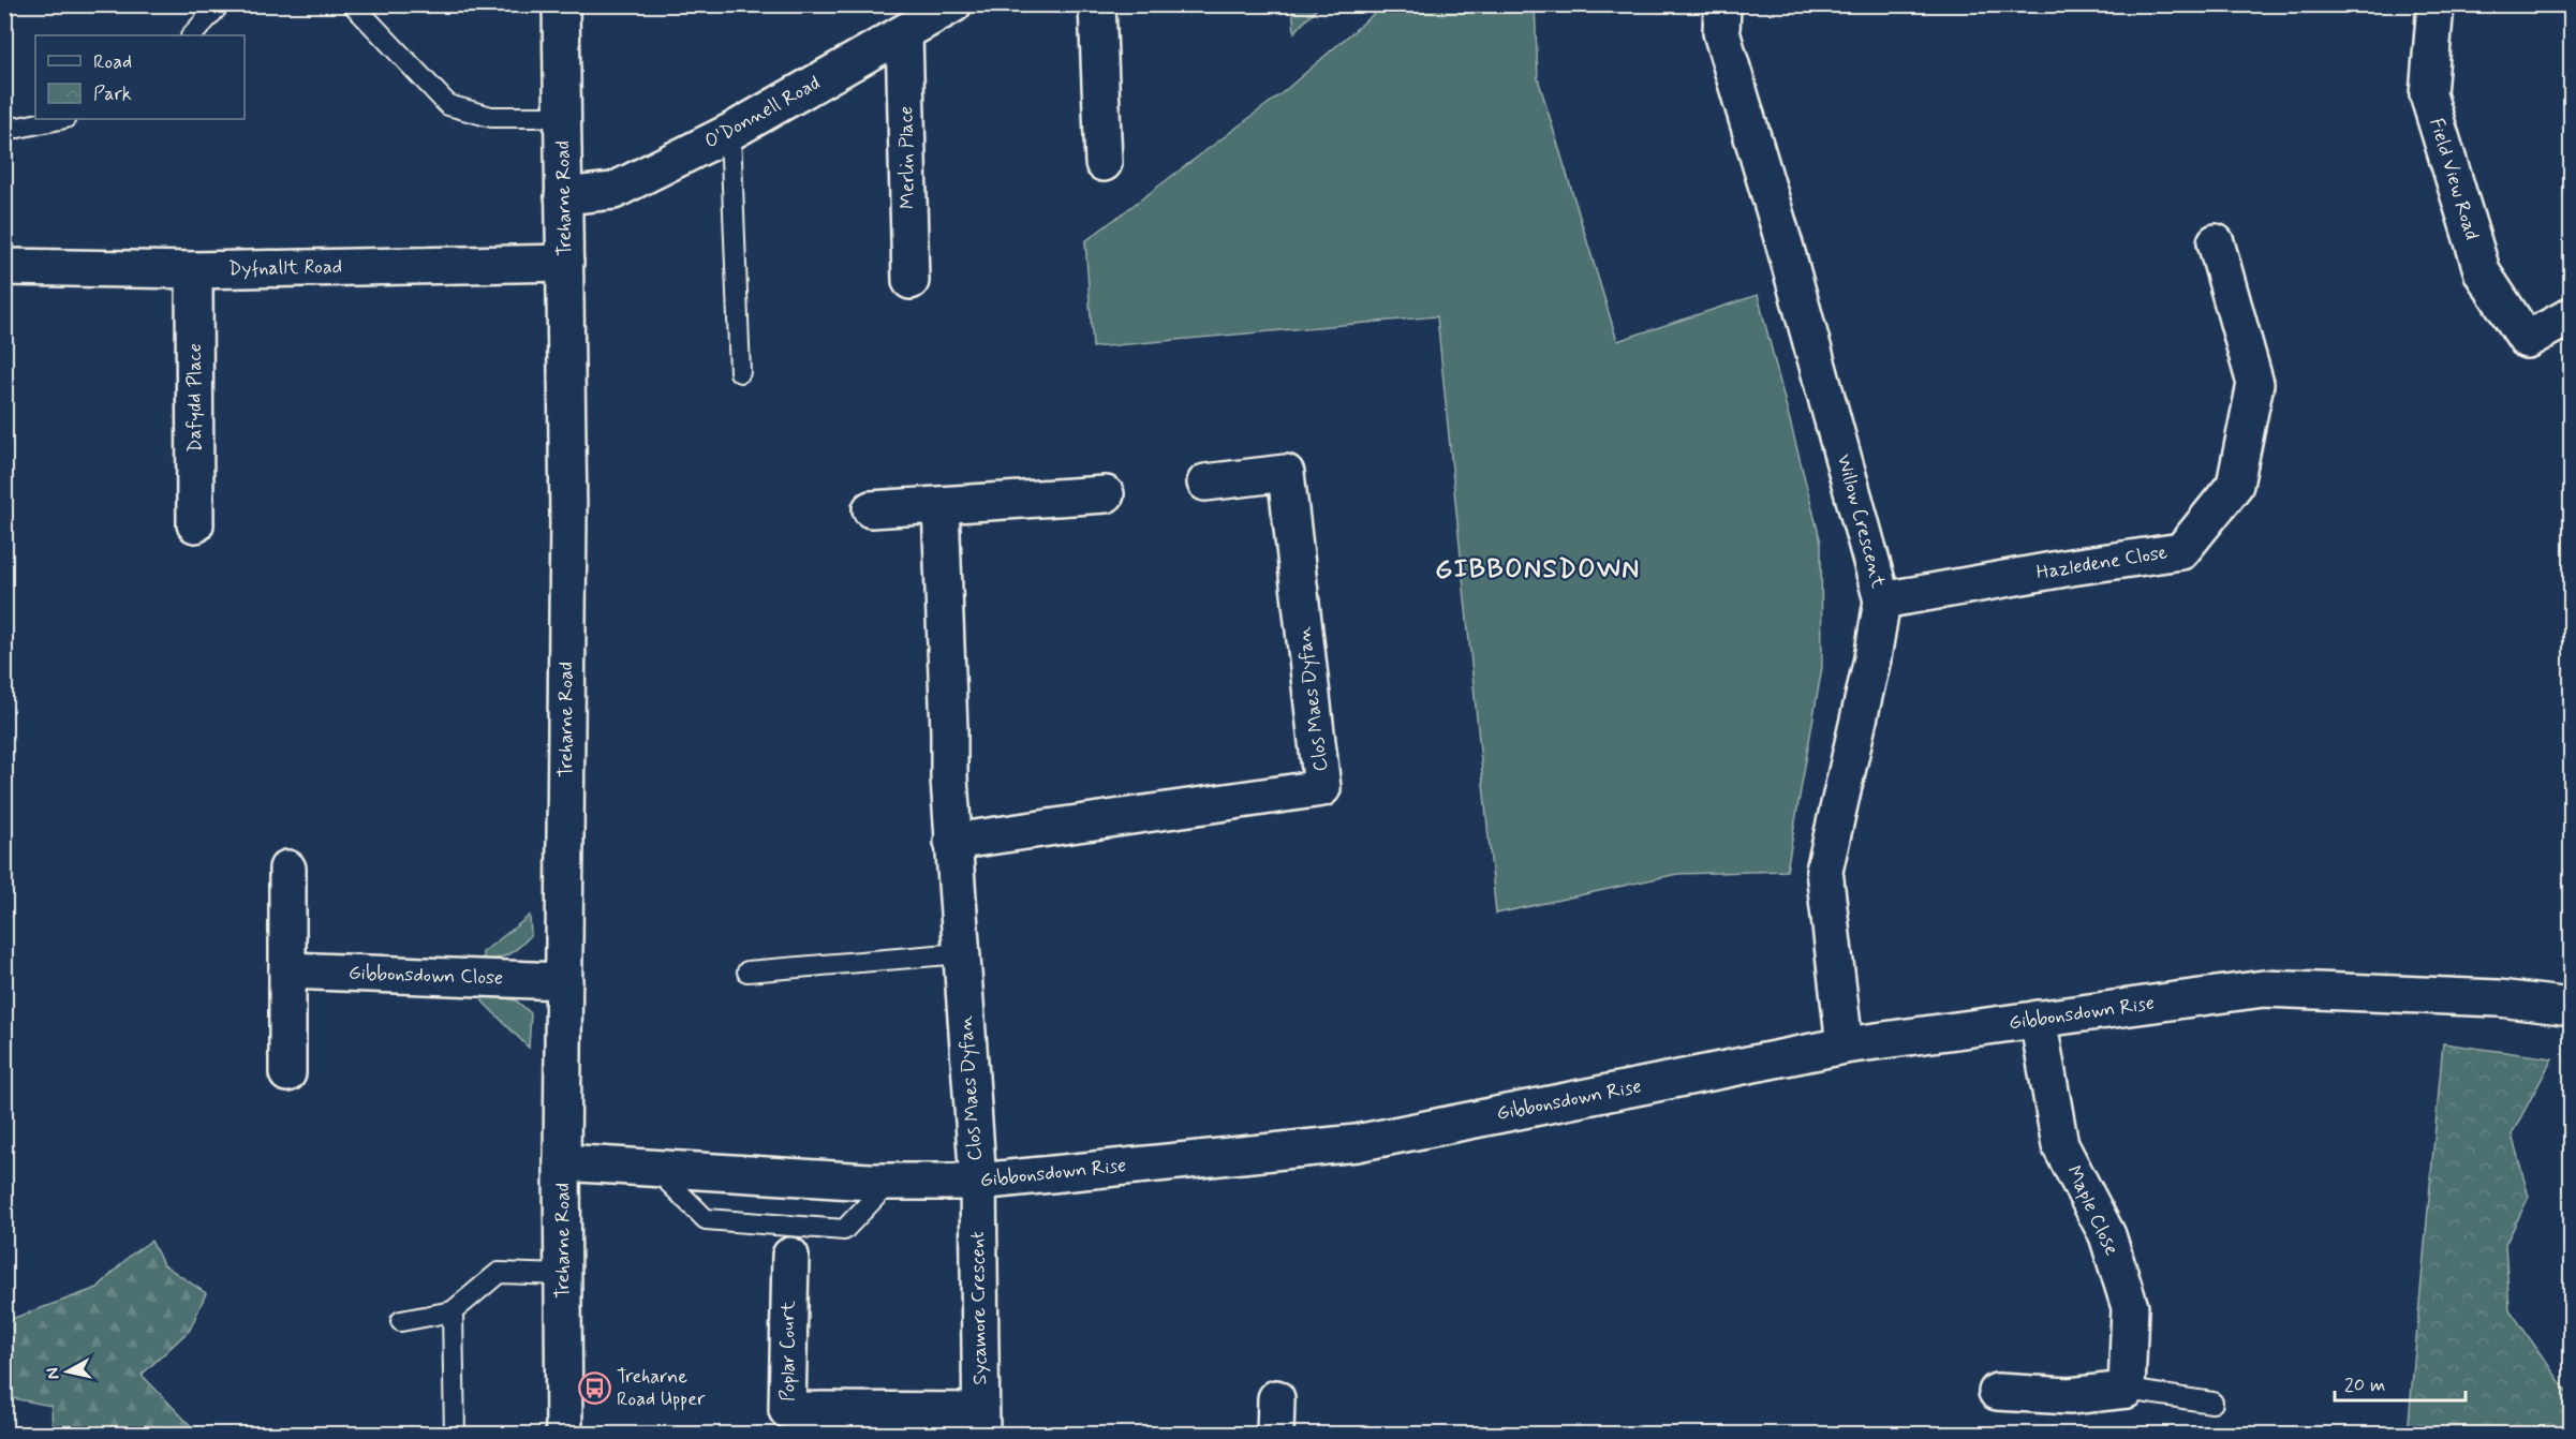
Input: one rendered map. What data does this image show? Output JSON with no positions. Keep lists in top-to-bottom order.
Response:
{
  "streets": {
    "street": [
      "O'Donnell Road",
      "Merlin Place",
      "Field View Road",
      "Treharne Road",
      "Dyfnallt Road",
      "Dafydd Place",
      "Willow Crescent",
      "Hazledene Close",
      "Clos Maes Dyfan",
      "Gibbonsdown Close",
      "Gibbonsdown Rise",
      "Maple Close",
      "Sycamore Crescent",
      "Poplar Court"
    ]
  },
  "crossings": [
    ["O'Donnell Road", "Merlin Place"],
    ["O'Donnell Road", "Treharne Road"],
    ["Treharne Road", "Dyfnallt Road"],
    ["Treharne Road", "Gibbonsdown Close"],
    ["Treharne Road", "Gibbonsdown Rise"],
    ["Dyfnallt Road", "Dafydd Place"],
    ["Willow Crescent", "Hazledene Close"],
    ["Willow Crescent", "Gibbonsdown Rise"],
    ["Clos Maes Dyfan", "Gibbonsdown Rise"],
    ["Clos Maes Dyfan", "Sycamore Crescent"],
    ["Gibbonsdown Rise", "Maple Close"],
    ["Gibbonsdown Rise", "Sycamore Crescent"],
    ["Sycamore Crescent", "Poplar Court"]
  ],
  "districts": ["GIBBONSDOWN"],
  "places": {
    "bus stop": ["Treharne Road Upper"]
  },
  "legend": ["Road", "Park"],
  "scale_bar": "20 m",
  "north": "left"
}
